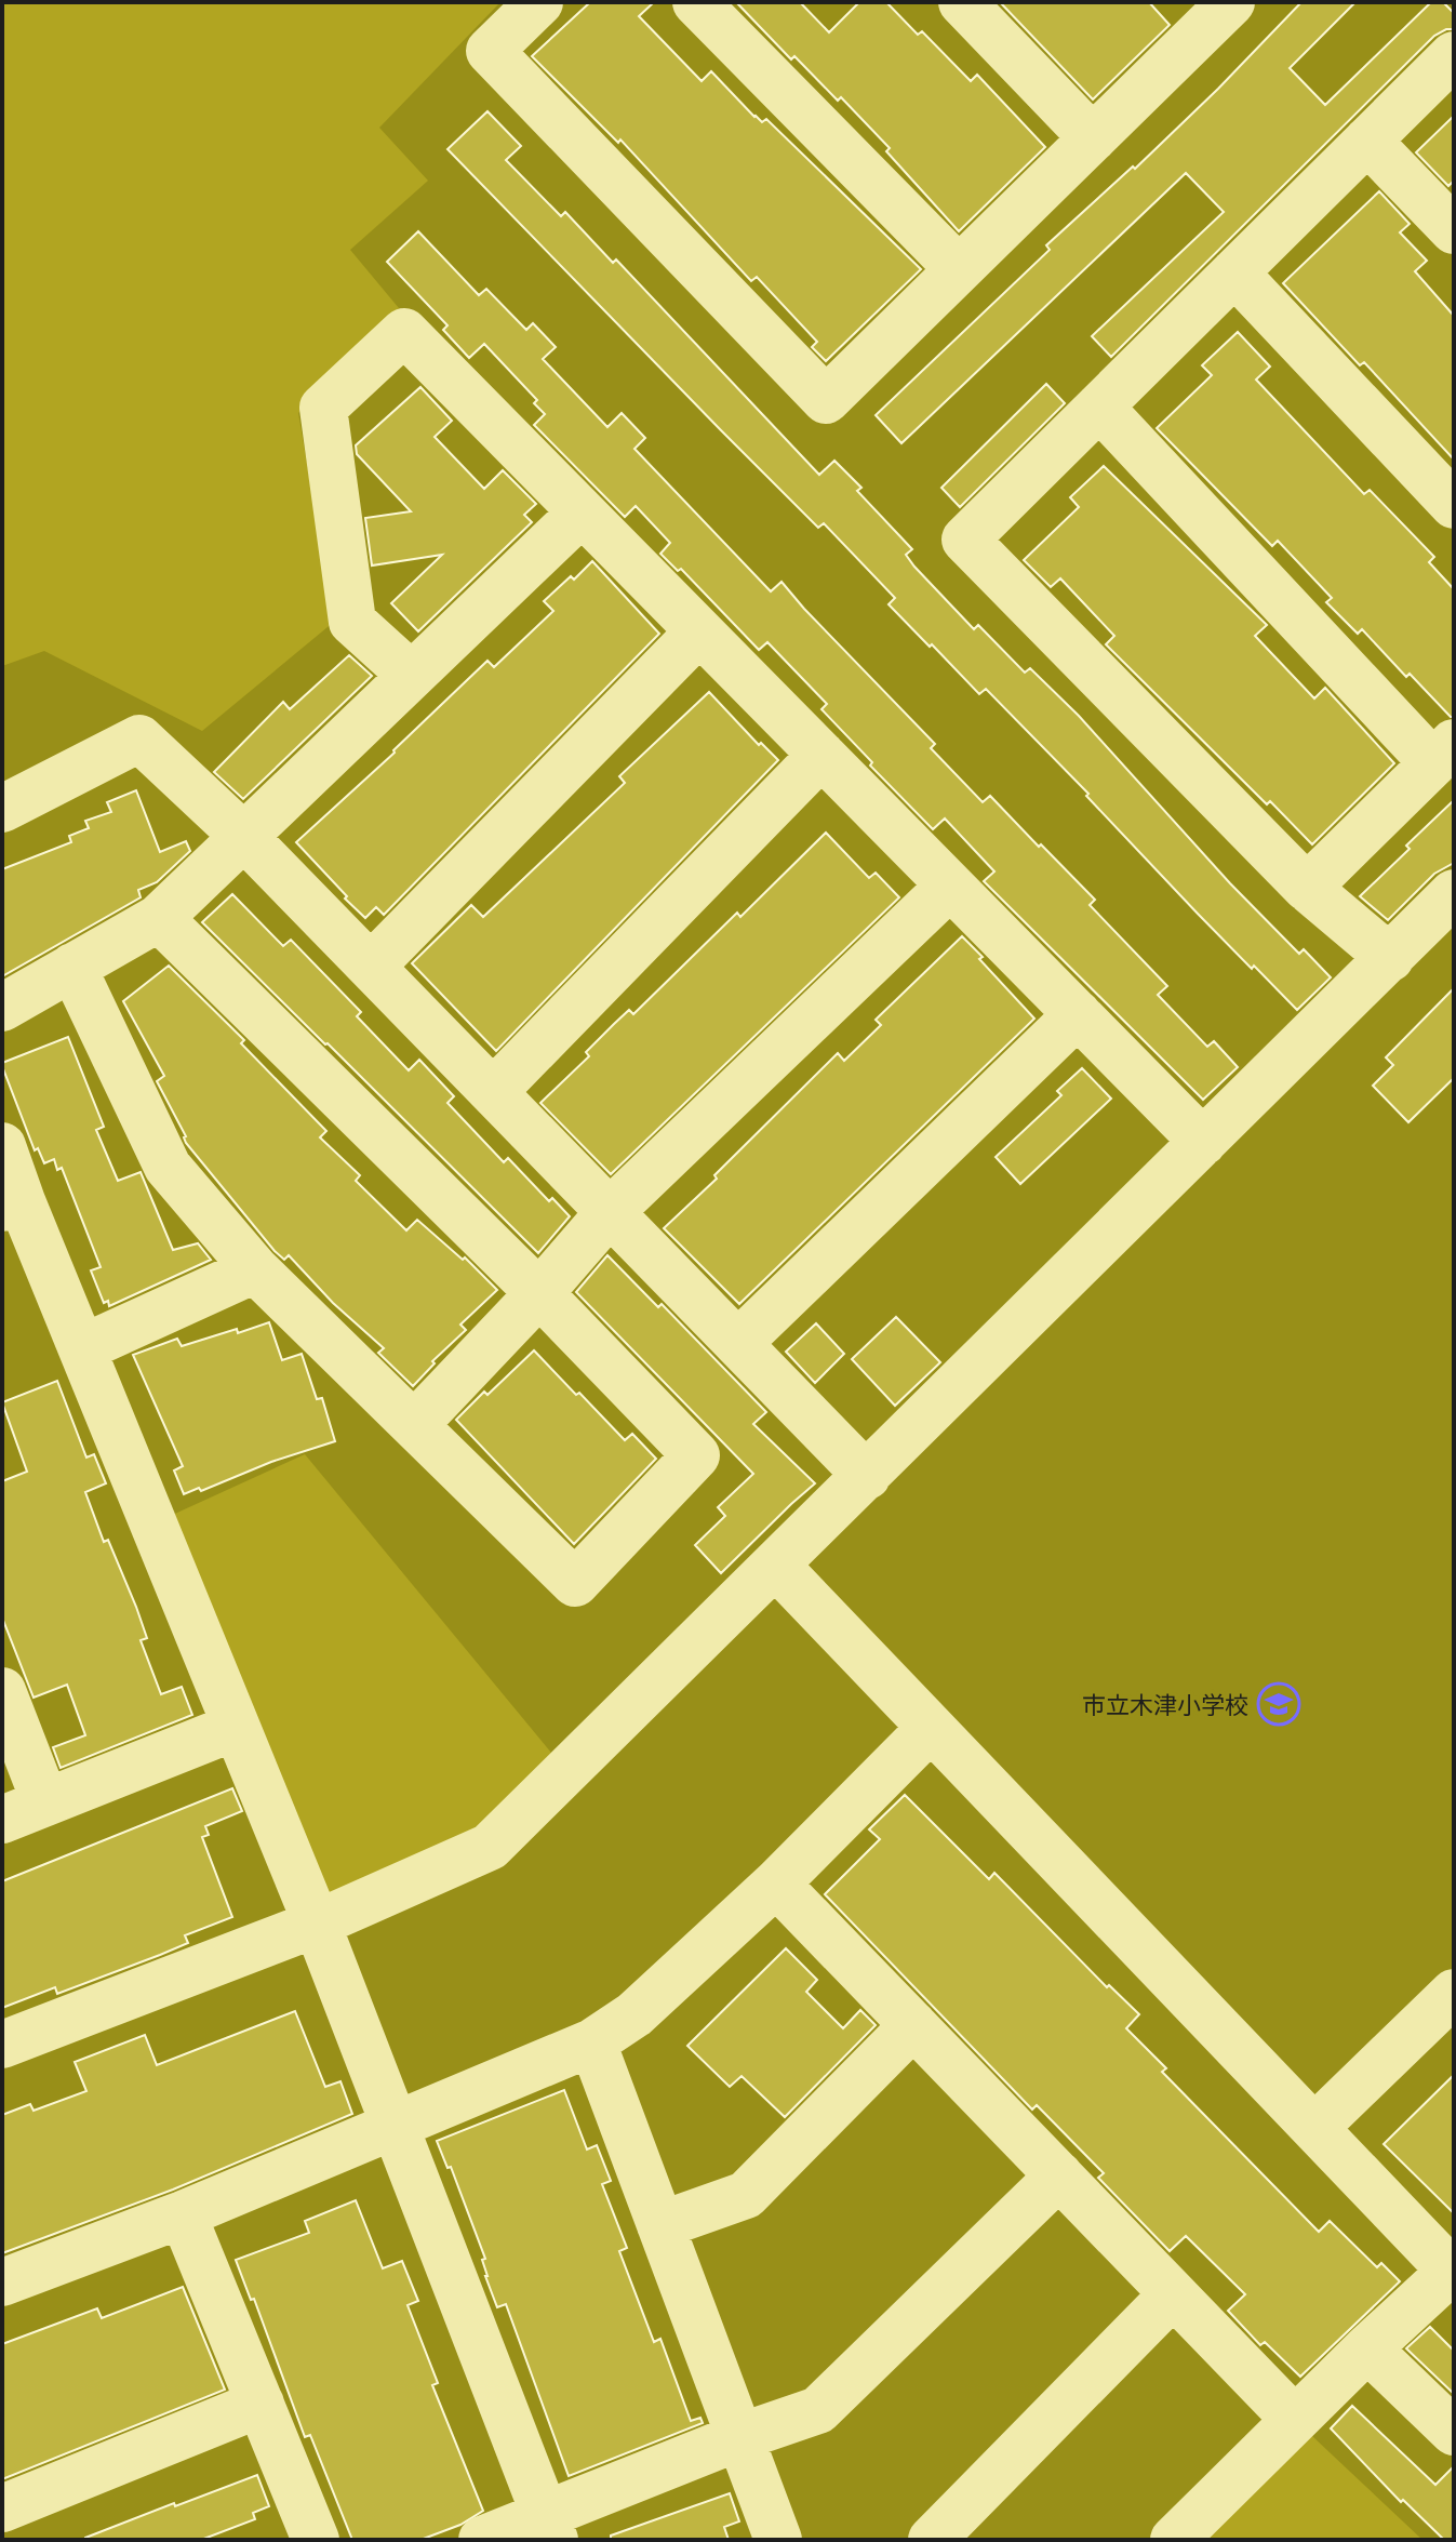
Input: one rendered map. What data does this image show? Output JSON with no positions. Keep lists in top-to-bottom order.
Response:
{
  "places": {
    "school or university": ["市立木津小学校"]
  }
}
